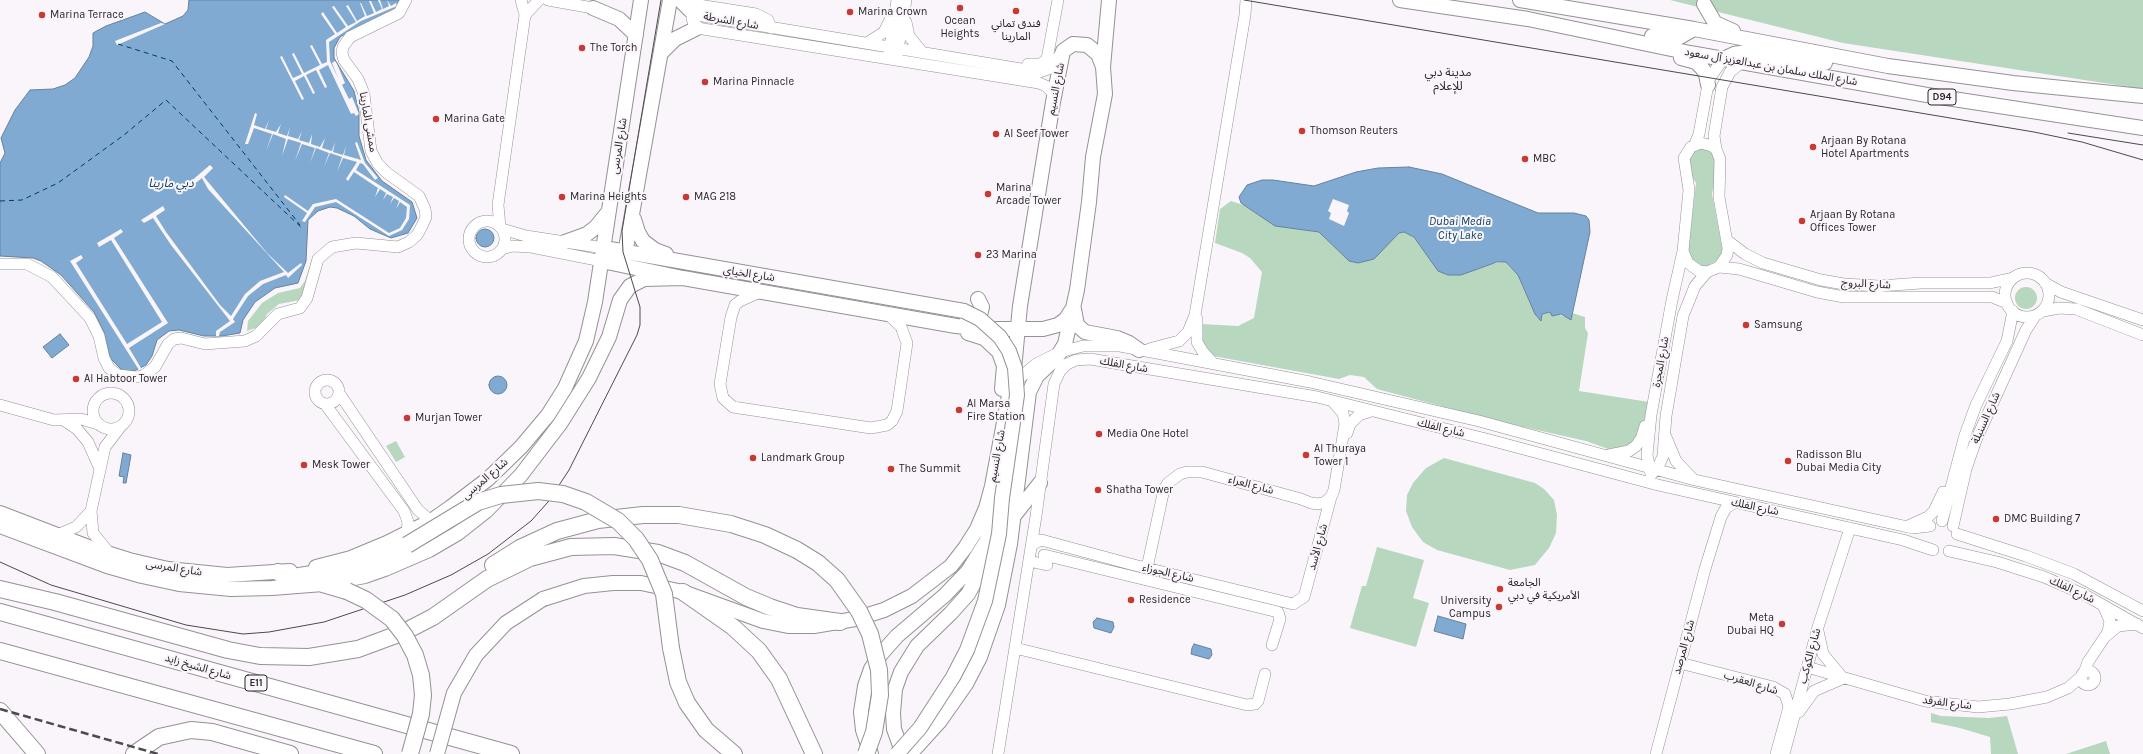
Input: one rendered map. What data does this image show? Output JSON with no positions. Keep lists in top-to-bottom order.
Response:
{
  "streets": {
    "highway": ["شارع الشيخ زايد", "E11"],
    "main road": [
      "شارع الملك سلمان بن عبدالعزيز آل سعود",
      "شارع النسيم",
      "D94",
      "شارع المرسى",
      "شارع الخياي"
    ],
    "street": [
      "شارع الشرطة",
      "ممشى المارينا",
      "شارع البروج",
      "شارع المجرة",
      "شارع الفلك",
      "شارع السنبلة",
      "شارع العراء",
      "شارع الأسد",
      "شارع الجوزاء",
      "شارع المرصد",
      "شارع الكوكب",
      "شارع العقرب",
      "شارع الفرقد"
    ]
  },
  "crossings": [
    ["شارع الشرطة", "شارع النسيم"],
    ["شارع النسيم", "شارع الخياي"],
    ["شارع النسيم", "شارع الفلك"],
    ["شارع المرسى", "شارع الخياي"],
    ["شارع البروج", "شارع السنبلة"],
    ["شارع المجرة", "شارع الفلك"],
    ["شارع الفلك", "شارع السنبلة"],
    ["شارع الفلك", "شارع الجوزاء"],
    ["شارع الفلك", "شارع المرصد"],
    ["شارع الفلك", "شارع الكوكب"],
    ["شارع الفلك", "شارع الفرقد"],
    ["شارع العراء", "شارع الأسد"],
    ["شارع العراء", "شارع الجوزاء"],
    ["شارع الأسد", "شارع الجوزاء"],
    ["شارع المرصد", "شارع العقرب"],
    ["شارع الكوكب", "شارع الفرقد"]
  ],
  "districts": ["مدينة دبي للإعلام"],
  "water": ["دبي مارينا", "Dubai Media City Lake"],
  "places": [
    "Ocean Heights",
    "فندق تماني المارينا",
    "Marina Crown",
    "Marina Terrace",
    "The Torch",
    "Marina Pinnacle",
    "Marina Gate",
    "Thomson Reuters",
    "Al Seef Tower",
    "Arjaan By Rotana Hotel Apartments",
    "MBC",
    "Marina Arcade Tower",
    "Marina Heights",
    "MAG 218",
    "Arjaan By Rotana Offices Tower",
    "23 Marina",
    "Samsung",
    "Al Habtoor Tower",
    "Al Marsa Fire Station",
    "Murjan Tower",
    "Media One Hotel",
    "Al Thuraya Tower 1",
    "Landmark Group",
    "Radisson Blu Dubai Media City",
    "Mesk Tower",
    "The Summit",
    "Shatha Tower",
    "DMC Building 7",
    "الجامعة الأمريكية في دبي",
    "Residence",
    "University Campus",
    "Meta Dubai HQ"
  ]
}
